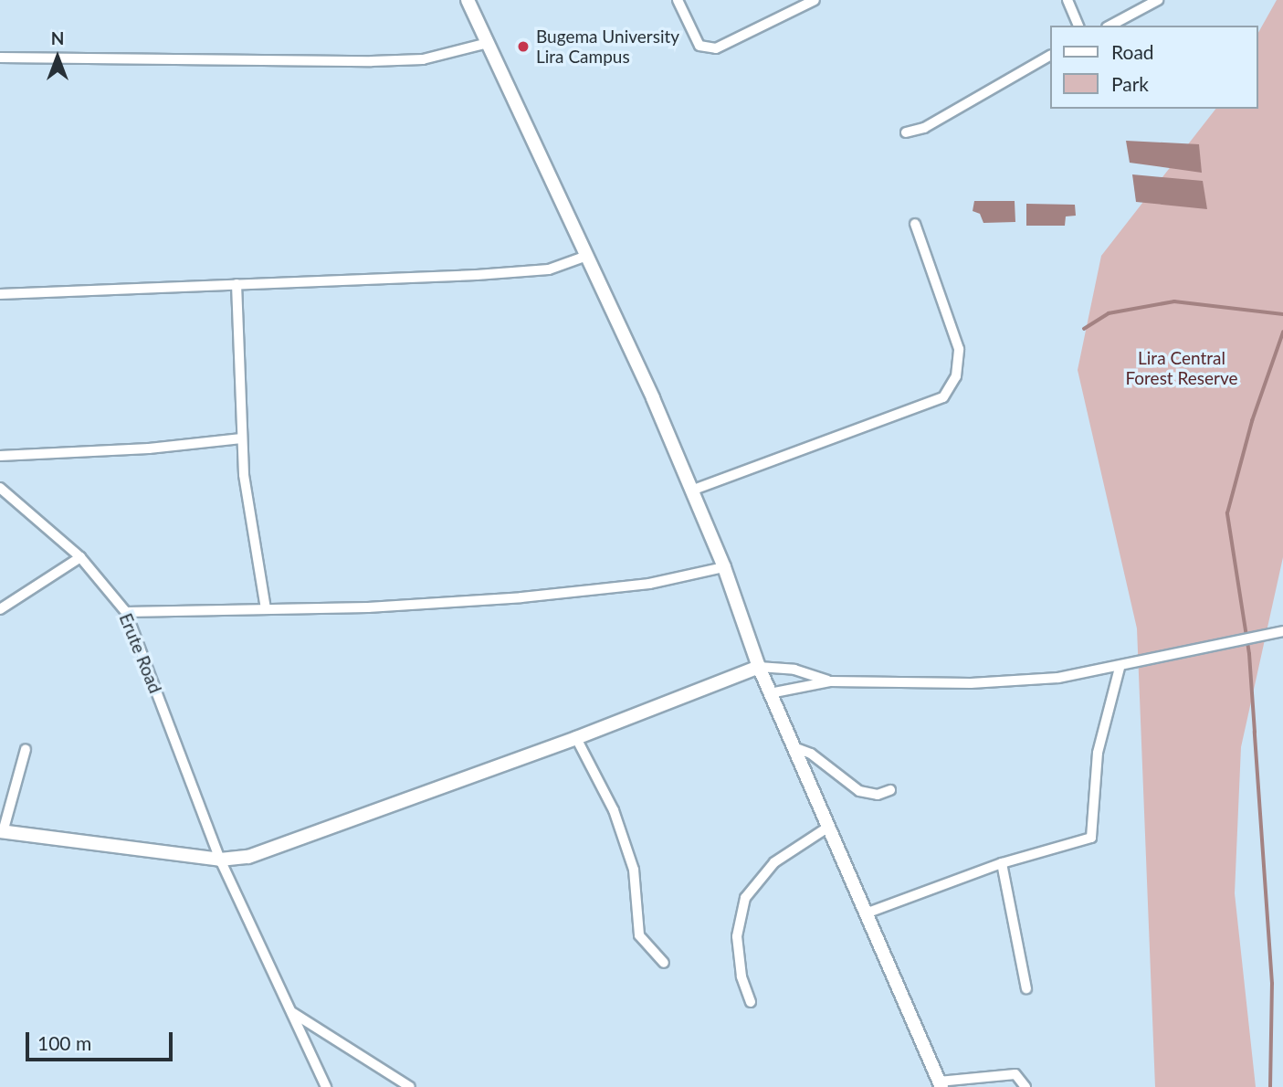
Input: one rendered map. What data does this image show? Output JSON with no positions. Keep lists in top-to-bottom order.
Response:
{
  "streets": {
    "street": ["Erute Road"]
  },
  "parks": ["Lira Central Forest Reserve"],
  "places": ["Bugema University Lira Campus"],
  "legend": ["Road", "Park"],
  "scale_bar": "100 m",
  "north": "top"
}
